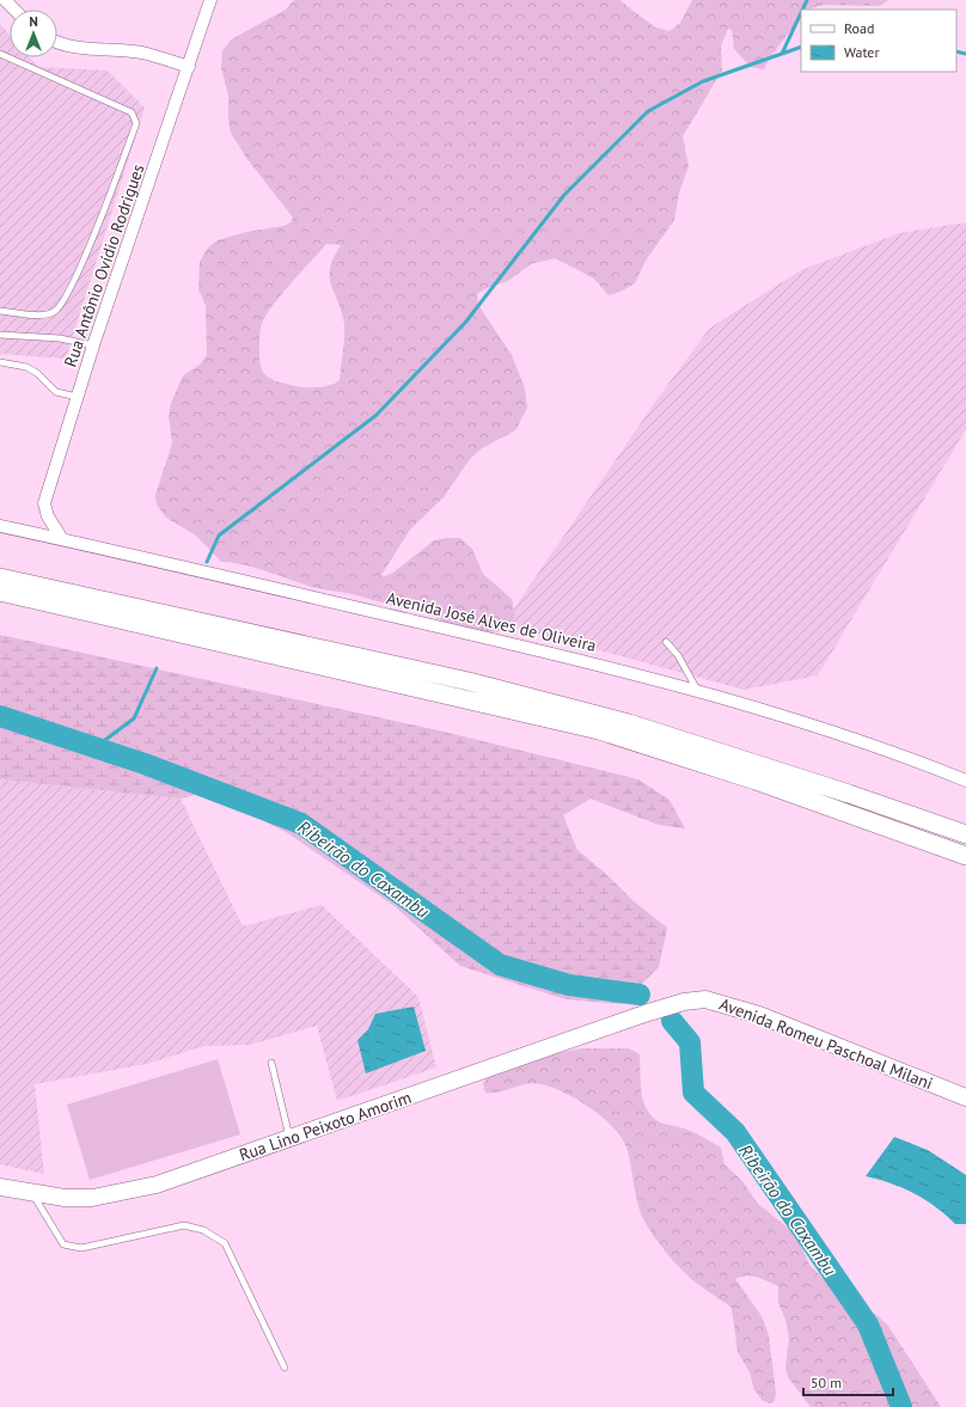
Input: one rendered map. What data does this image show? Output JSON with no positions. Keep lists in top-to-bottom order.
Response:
{
  "streets": {
    "street": [
      "Rua Antônio Ovídio Rodrigues",
      "Avenida José Alves de Oliveira",
      "Avenida Romeu Paschoal Milani",
      "Rua Lino Peixoto Amorim"
    ]
  },
  "crossings": [
    ["Rua Antônio Ovídio Rodrigues", "Avenida José Alves de Oliveira"],
    ["Avenida Romeu Paschoal Milani", "Rua Lino Peixoto Amorim"]
  ],
  "water": ["Ribeirão do Caxambu"],
  "legend": ["Road", "Water"],
  "scale_bar": "50 m",
  "north": "top"
}
